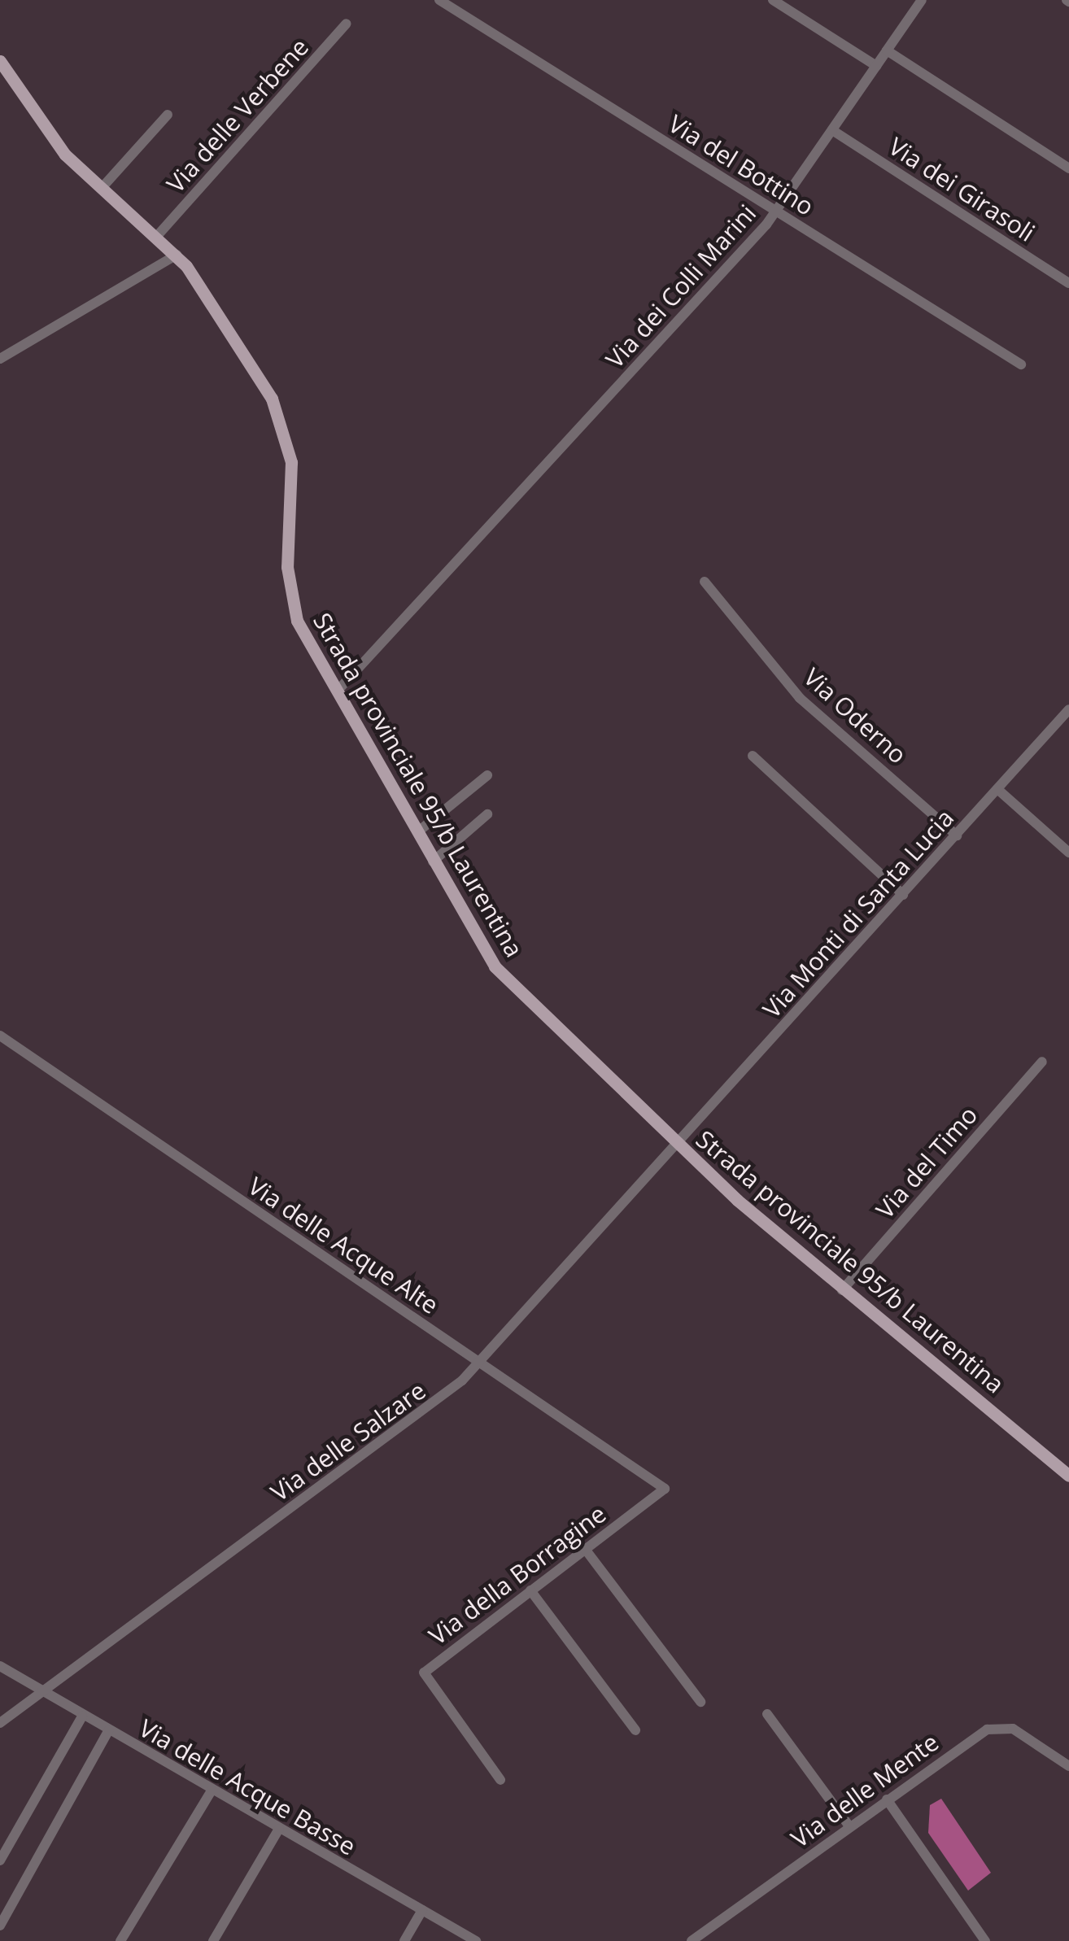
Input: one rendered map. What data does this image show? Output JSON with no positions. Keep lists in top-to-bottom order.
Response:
{
  "streets": {
    "main road": ["Strada provinciale 95/b Laurentina"],
    "street": [
      "Via delle Verbene",
      "Via del Bottino",
      "Via dei Girasoli",
      "Via dei Colli Marini",
      "Via Oderno",
      "Via Monti di Santa Lucia",
      "Via del Timo",
      "Via delle Acque Alte",
      "Via delle Salzare",
      "Via della Borragine",
      "Via delle Acque Basse",
      "Via delle Mente"
    ]
  },
  "crossings": [
    ["Via delle Verbene", "Strada provinciale 95/b Laurentina"],
    ["Via del Bottino", "Via dei Colli Marini"],
    ["Via dei Girasoli", "Via dei Colli Marini"],
    ["Via dei Colli Marini", "Strada provinciale 95/b Laurentina"],
    ["Via Oderno", "Via Monti di Santa Lucia"],
    ["Strada provinciale 95/b Laurentina", "Via Monti di Santa Lucia"],
    ["Strada provinciale 95/b Laurentina", "Via del Timo"],
    ["Strada provinciale 95/b Laurentina", "Via delle Salzare"],
    ["Via Monti di Santa Lucia", "Via delle Salzare"],
    ["Via delle Acque Alte", "Via delle Salzare"],
    ["Via delle Acque Alte", "Via della Borragine"],
    ["Via delle Salzare", "Via delle Acque Basse"]
  ]
}
